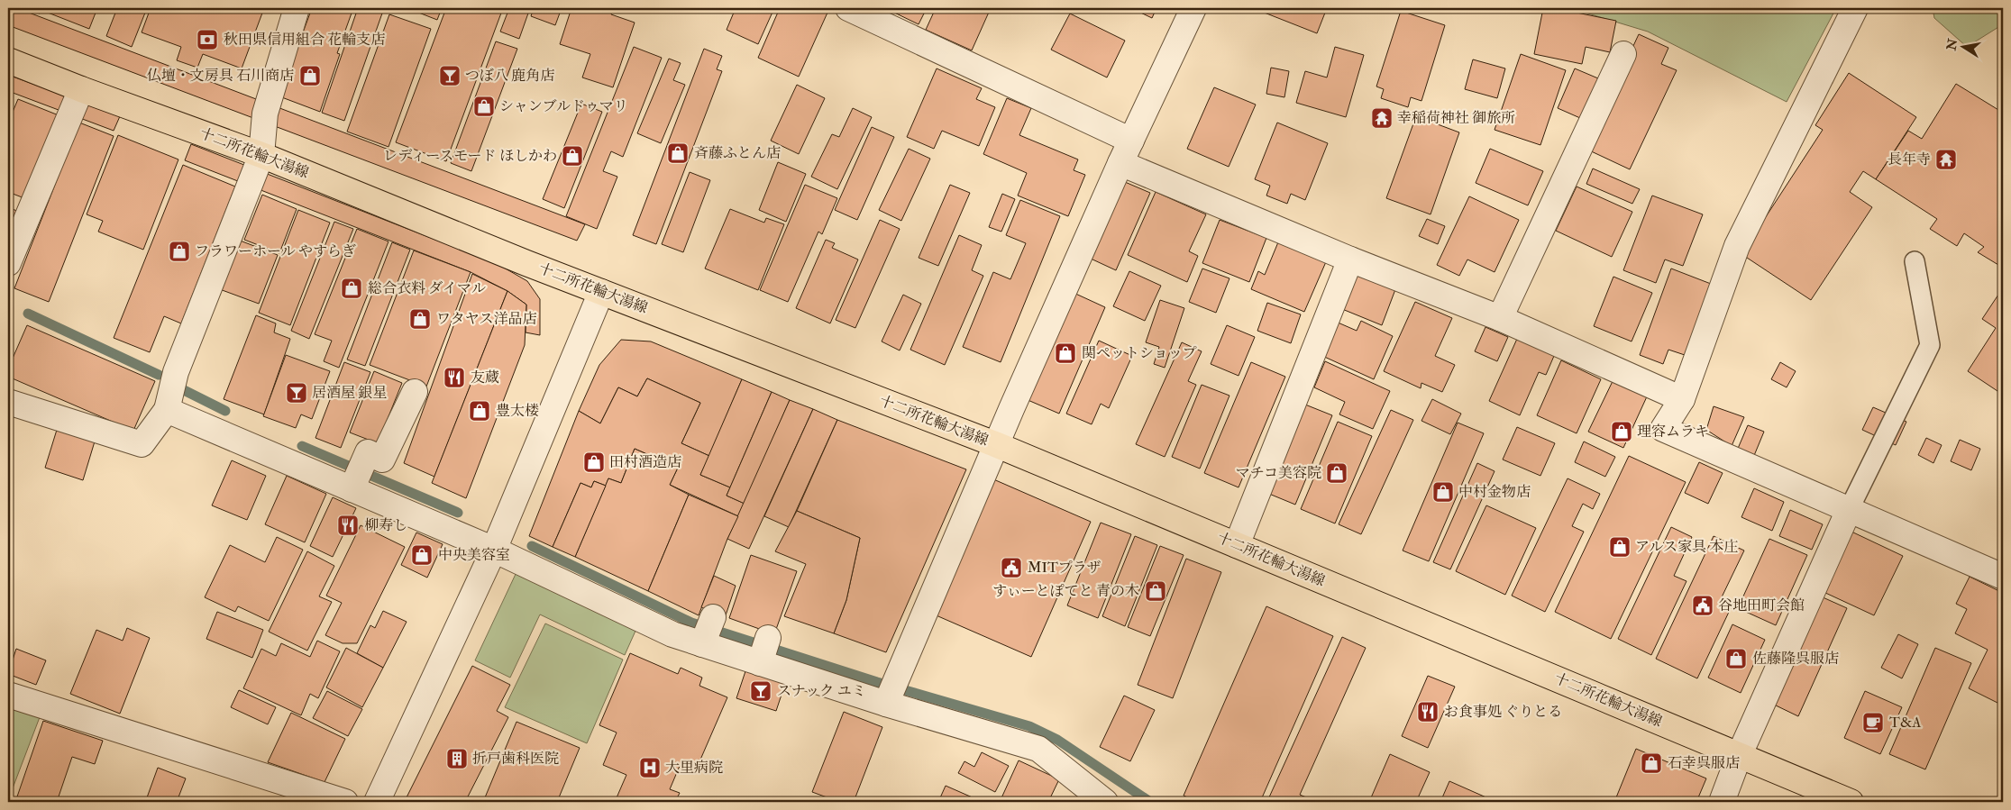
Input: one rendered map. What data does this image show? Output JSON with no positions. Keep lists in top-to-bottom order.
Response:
{
  "streets": {
    "main road": ["十二所花輪大湯線"]
  },
  "places": {
    "bank": ["秋田県信用組合 花輪支店"],
    "shop": [
      "仏壇・文房具 石川商店",
      "シャンブルドゥマリ",
      "斉藤ふとん店",
      "レディースモード ほしかわ",
      "フラワーホール やすらぎ",
      "総合衣料 ダイマル",
      "ワタヤス洋品店",
      "関ペットショップ",
      "豊太楼",
      "理容ムラキ",
      "田村酒造店",
      "マチコ美容院",
      "中村金物店",
      "アルス家具 本庄",
      "中央美容室",
      "すぃーとぽてと 青の木",
      "佐藤隆呉服店",
      "石幸呉服店"
    ],
    "bar": ["つぼ八 鹿角店", "居酒屋 銀星", "スナック ユミ"],
    "temple": ["幸稲荷神社 御旅所", "長年寺"],
    "restaurant": ["友蔵", "柳寿し", "お食事処 ぐりとる"],
    "public building": ["MITプラザ", "谷地田町会館"],
    "cafe": ["T&A"],
    "building": ["折戸歯科医院"],
    "hospital": ["大里病院"]
  },
  "north": "left"
}
